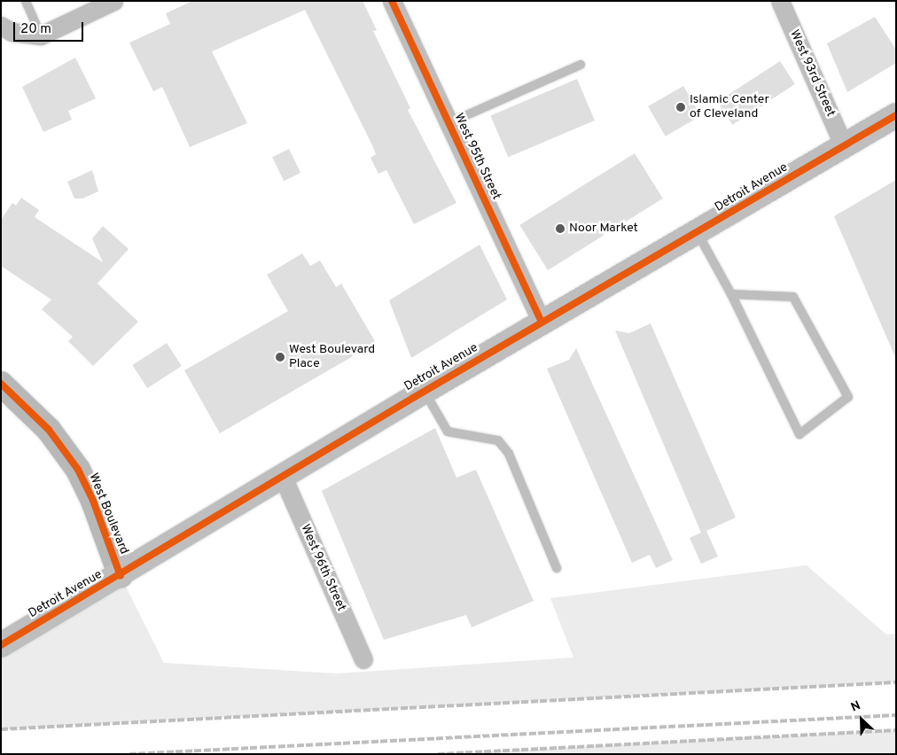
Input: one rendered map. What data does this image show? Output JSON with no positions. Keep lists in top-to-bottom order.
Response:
{
  "streets": {
    "main road": ["Detroit Avenue", "West Boulevard"],
    "street": ["West 93rd Street", "West 95th Street", "West 96th Street"]
  },
  "crossings": [
    ["West 93rd Street", "Detroit Avenue"],
    ["West 95th Street", "Detroit Avenue"],
    ["Detroit Avenue", "West Boulevard"],
    ["Detroit Avenue", "West 96th Street"]
  ],
  "places": ["Islamic Center of Cleveland", "Noor Market", "West Boulevard Place"],
  "scale_bar": "20 m",
  "north": "top left"
}
